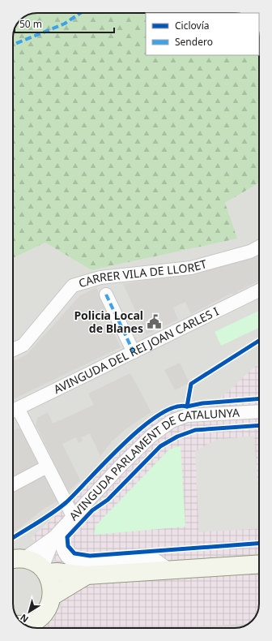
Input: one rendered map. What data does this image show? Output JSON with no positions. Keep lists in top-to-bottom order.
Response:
{
  "streets": {
    "street": ["CARRER VILA DE LLORET", "AVINGUDA DEL REI JOAN CARLES I", "AVINGUDA PARLAMENT DE CATALUNYA"]
  },
  "places": {
    "public building": ["Policia Local de Blanes"]
  },
  "legend": ["Ciclovía", "Sendero"],
  "scale_bar": "50 m",
  "north": "bottom left"
}
